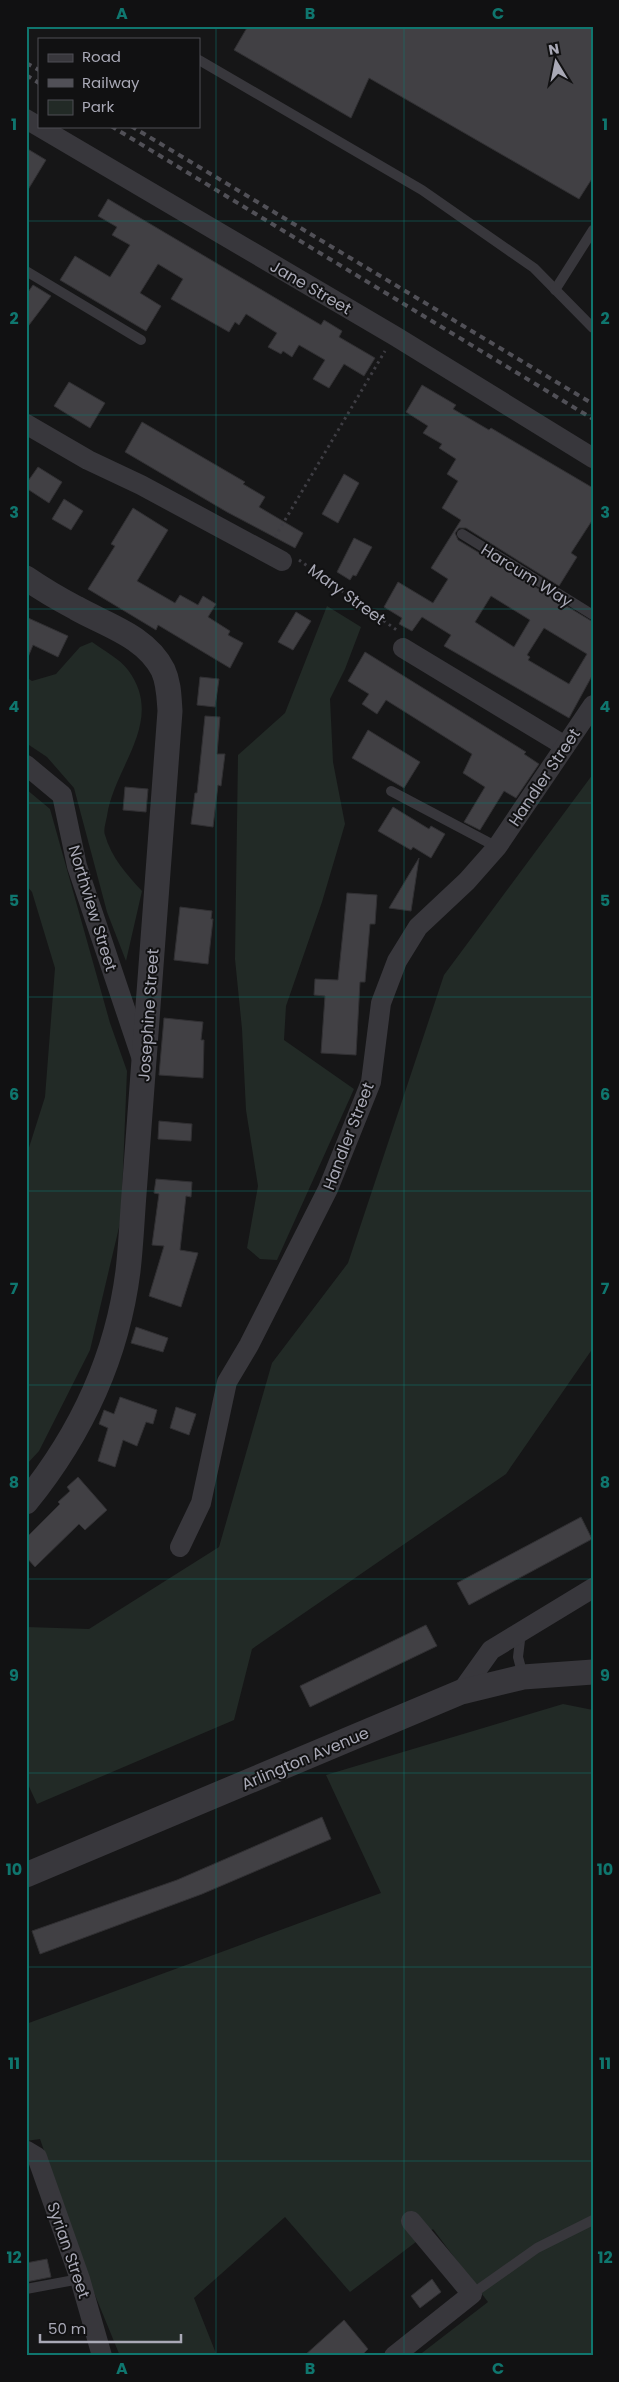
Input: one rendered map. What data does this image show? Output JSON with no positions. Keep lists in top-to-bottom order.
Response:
{
  "streets": {
    "street": [
      "Jane Street",
      "Handler Street",
      "Northview Street",
      "Josephine Street",
      "Arlington Avenue",
      "Syrian Street"
    ],
    "lane": ["Harcum Way"],
    "path": ["Mary Street"]
  },
  "crossings": [
    ["Northview Street", "Josephine Street"]
  ],
  "legend": ["Road", "Railway", "Park"],
  "scale_bar": "50 m",
  "north": "top",
  "grid": {
    "columns": ["A", "B", "C"],
    "rows": [
      "1",
      "2",
      "3",
      "4",
      "5",
      "6",
      "7",
      "8",
      "9",
      "10",
      "11",
      "12"
    ]
  }
}
